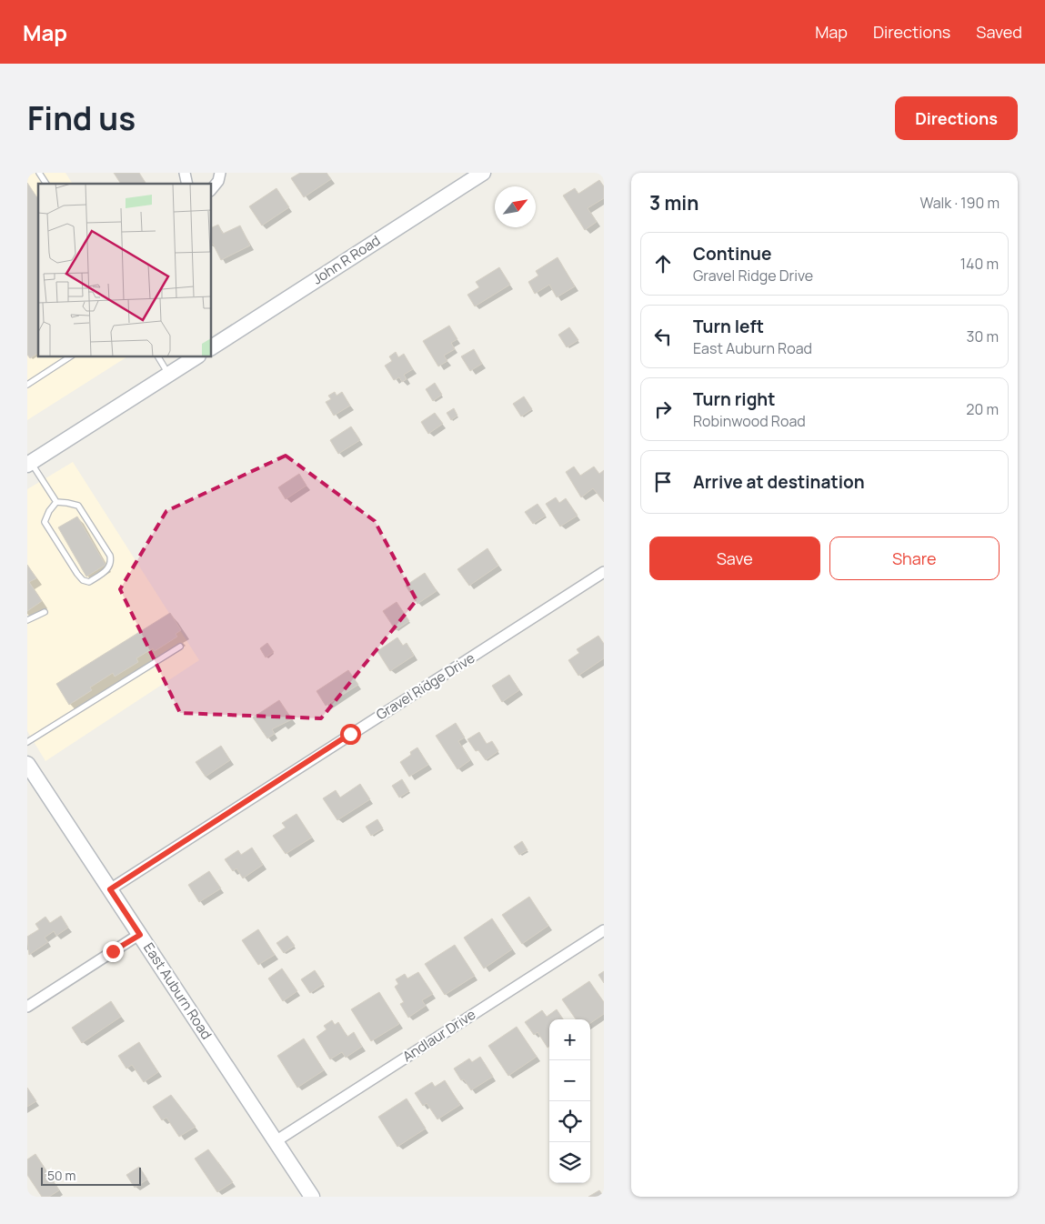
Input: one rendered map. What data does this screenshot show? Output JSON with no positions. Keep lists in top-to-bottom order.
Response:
{
  "streets": {
    "main road": ["John R Road", "East Auburn Road"],
    "street": ["Gravel Ridge Drive", "Andlaur Drive"]
  },
  "crossings": [
    ["Gravel Ridge Drive", "East Auburn Road"],
    ["East Auburn Road", "Andlaur Drive"]
  ],
  "scale_bar": "50 m",
  "north": "top right",
  "page": {
    "header": "Map",
    "nav": ["Map", "Directions", "Saved"],
    "title": "Find us",
    "buttons": [
      "Directions",
      ["Save", "Share"]
    ],
    "heading": ["3 min", "Walk · 190 m"],
    "list": [
      ["Continue", "Gravel Ridge Drive", "140 m"],
      ["Turn left", "East Auburn Road", "30 m"],
      ["Turn right", "Robinwood Road", "20 m"],
      "Arrive at destination"
    ],
    "map_buttons": ["+", "−"],
    "scale": "50 m"
  }
}
